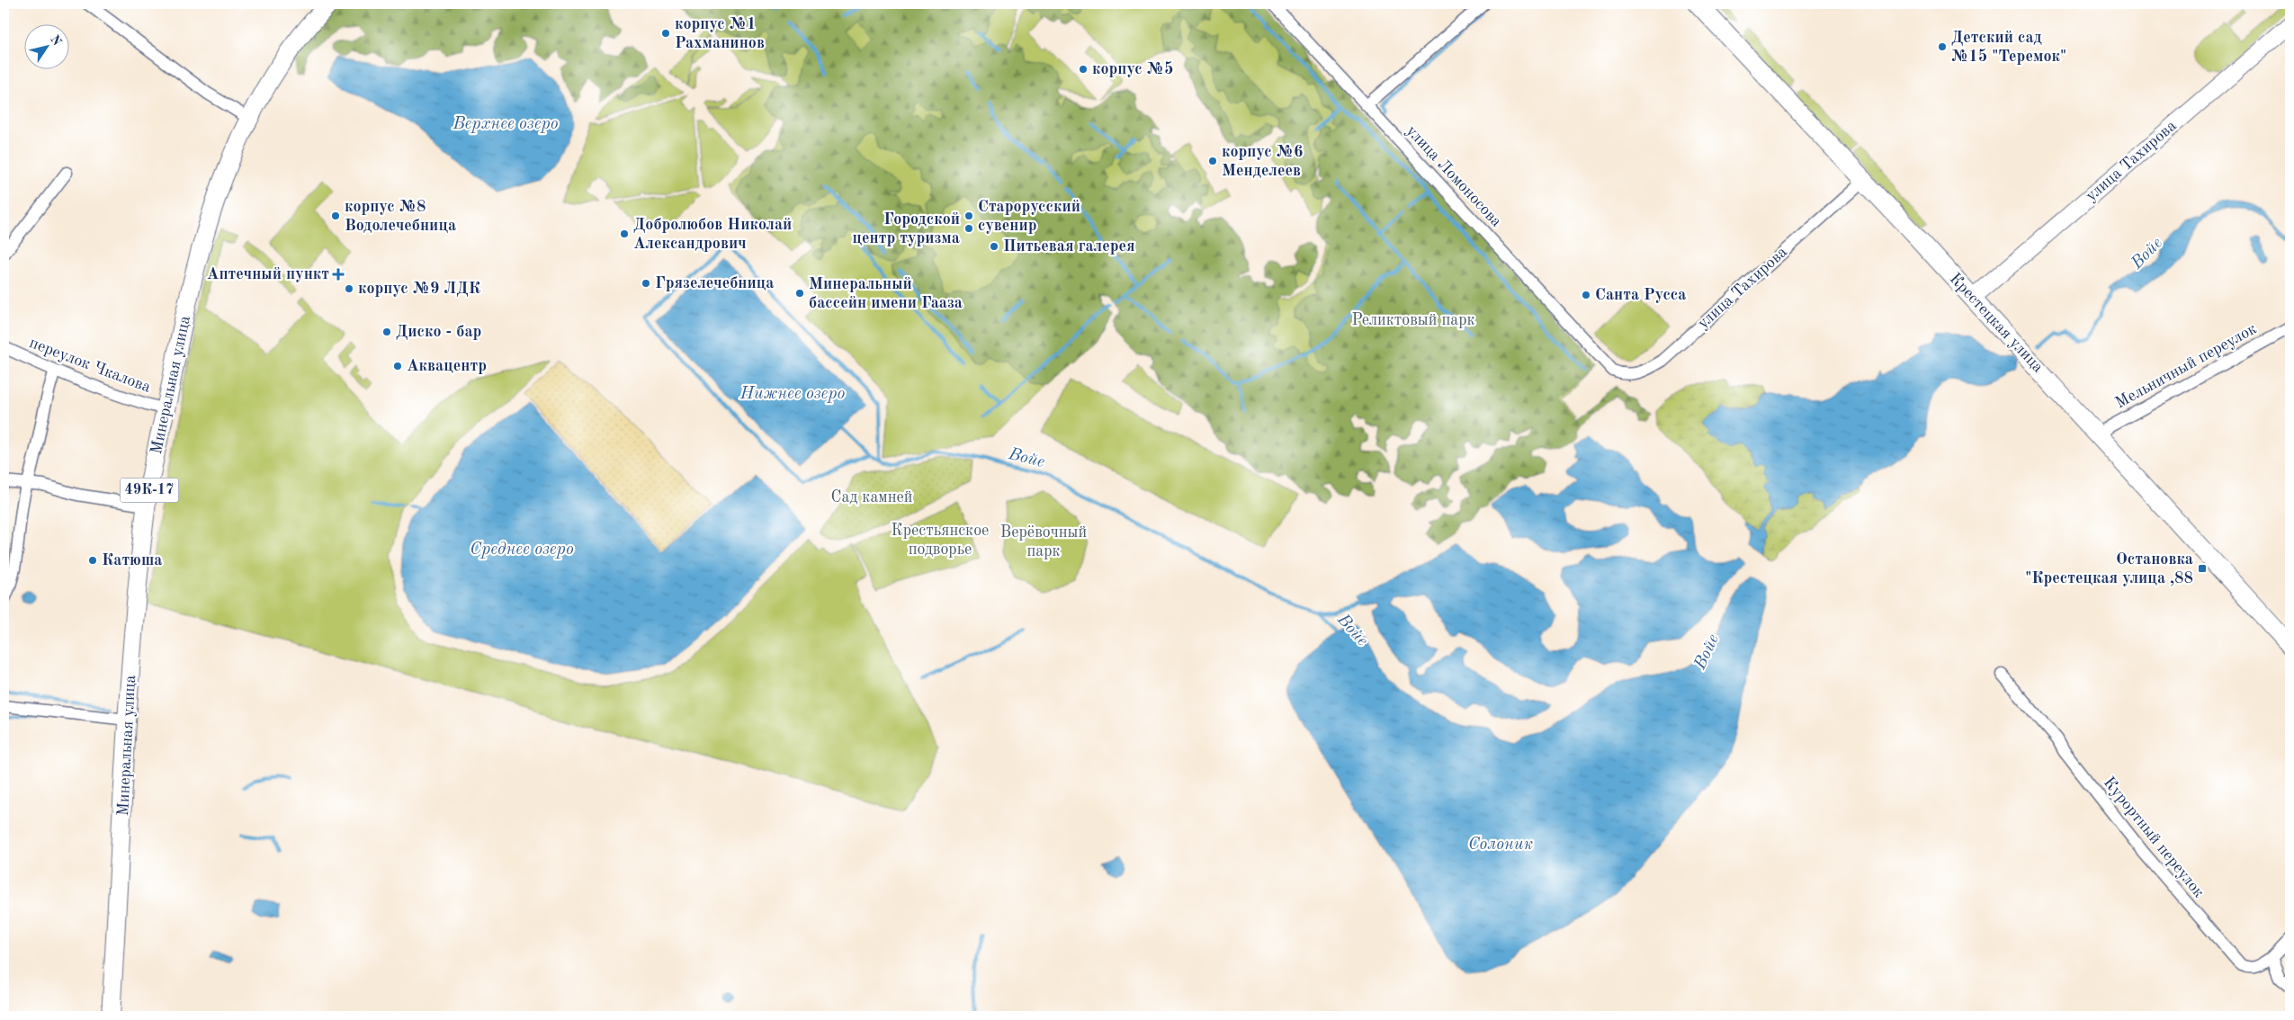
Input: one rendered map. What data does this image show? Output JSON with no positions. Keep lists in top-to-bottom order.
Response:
{
  "streets": {
    "main road": [
      "улица Тахирова",
      "Крестецкая улица",
      "Минеральная улица",
      "49К-17"
    ],
    "street": [
      "улица Ломоносова",
      "переулок Чкалова",
      "Мельничный переулок",
      "Курортный переулок"
    ]
  },
  "crossings": [
    ["улица Тахирова", "улица Ломоносова"],
    ["улица Тахирова", "Крестецкая улица"],
    ["Крестецкая улица", "Мельничный переулок"],
    ["переулок Чкалова", "Минеральная улица"]
  ],
  "water": [
    "Верхнее озеро",
    "Войе",
    "Нижнее озеро",
    "Среднее озеро",
    "Солоник"
  ],
  "parks": [
    "Реликтовый парк",
    "Сад камней",
    "Крестьянское подворье",
    "Верёвочный парк"
  ],
  "places": {
    "other": [
      "корпус №1 Рахманинов",
      "Детский сад №15 \"Теремок\"",
      "корпус №5",
      "корпус №6 Менделеев",
      "корпус №8 Водолечебница",
      "Старорусский сувенир",
      "Городской центр туризма",
      "Добролюбов Николай Александрович",
      "Питьевая галерея",
      "Грязелечебница",
      "корпус №9 ЛДК",
      "Минеральный бассейн имени Гааза",
      "Санта Русса",
      "Диско - бар",
      "Аквацентр",
      "Катюша"
    ],
    "health": ["Аптечный пункт"],
    "transit": ["Остановка \"Крестецкая улица ,88"]
  },
  "north": "top right"
}
